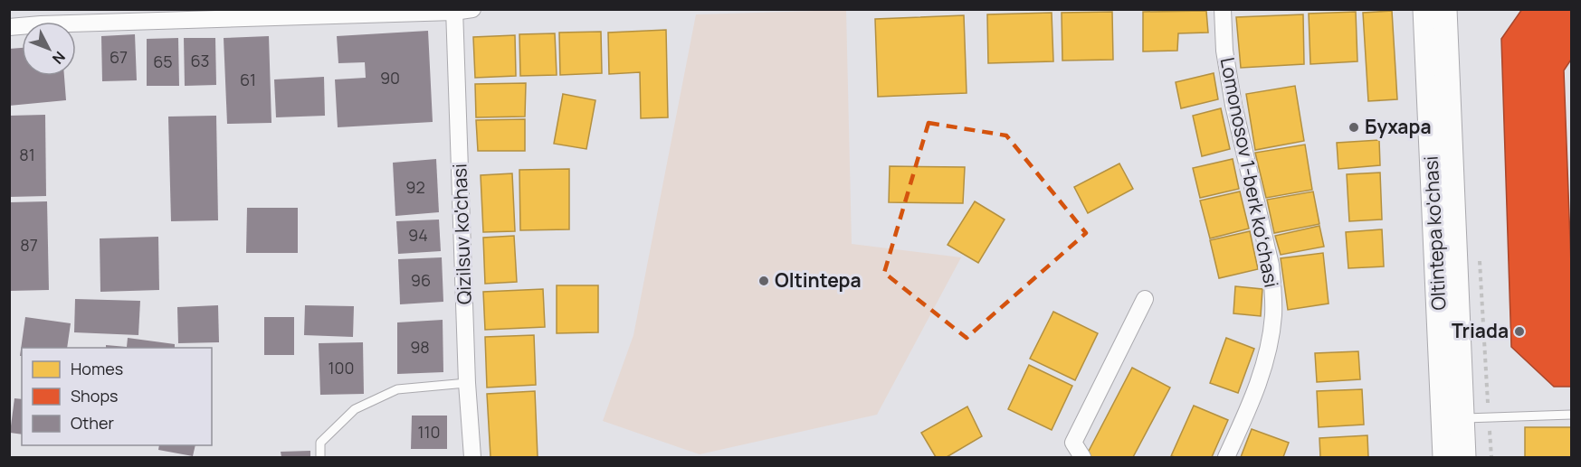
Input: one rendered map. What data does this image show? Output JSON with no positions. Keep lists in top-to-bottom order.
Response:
{
  "streets": {
    "main road": ["Oltintepa ko'chasi"],
    "street": ["Lomonosov 1-berk koʻchasi", "Qizilsuv ko'chasi"]
  },
  "places": ["Бухара", "Oltintepa", "Triada"],
  "house_numbers": [
    "67",
    "63",
    "65",
    "90",
    "61",
    "81",
    "92",
    "94",
    "87",
    "96",
    "98",
    "100",
    "110"
  ],
  "legend": ["Homes", "Shops", "Other"],
  "north": "bottom right"
}
